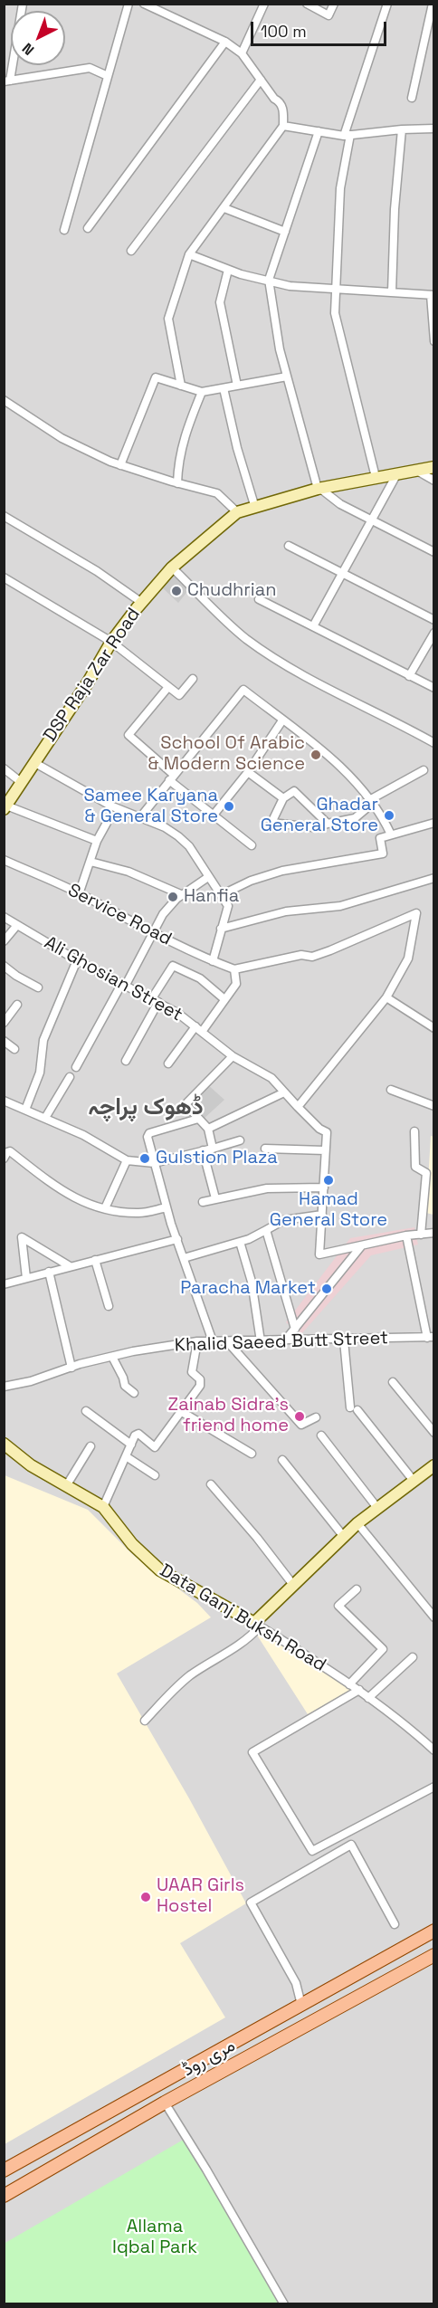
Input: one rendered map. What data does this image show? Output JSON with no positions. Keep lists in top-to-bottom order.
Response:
{
  "streets": {
    "main road": ["مری روڈ"],
    "street": [
      "DSP Raja Zar Road",
      "Service Road",
      "Ali Ghosian Street",
      "Khalid Saeed Butt Street",
      "Data Ganj Buksh Road"
    ]
  },
  "districts": ["ڈھوک پراچہ"],
  "parks": ["Allama Iqbal Park"],
  "places": [
    "Chudhrian",
    "School Of Arabic & Modern Science",
    "Samee Karyana & General Store",
    "Ghadar General Store",
    "Hanfia",
    "Gulstion Plaza",
    "Hamad General Store",
    "Paracha Market",
    "Zainab Sidra's friend home",
    "UAAR Girls Hostel"
  ],
  "scale_bar": "100 m",
  "north": "bottom left"
}
